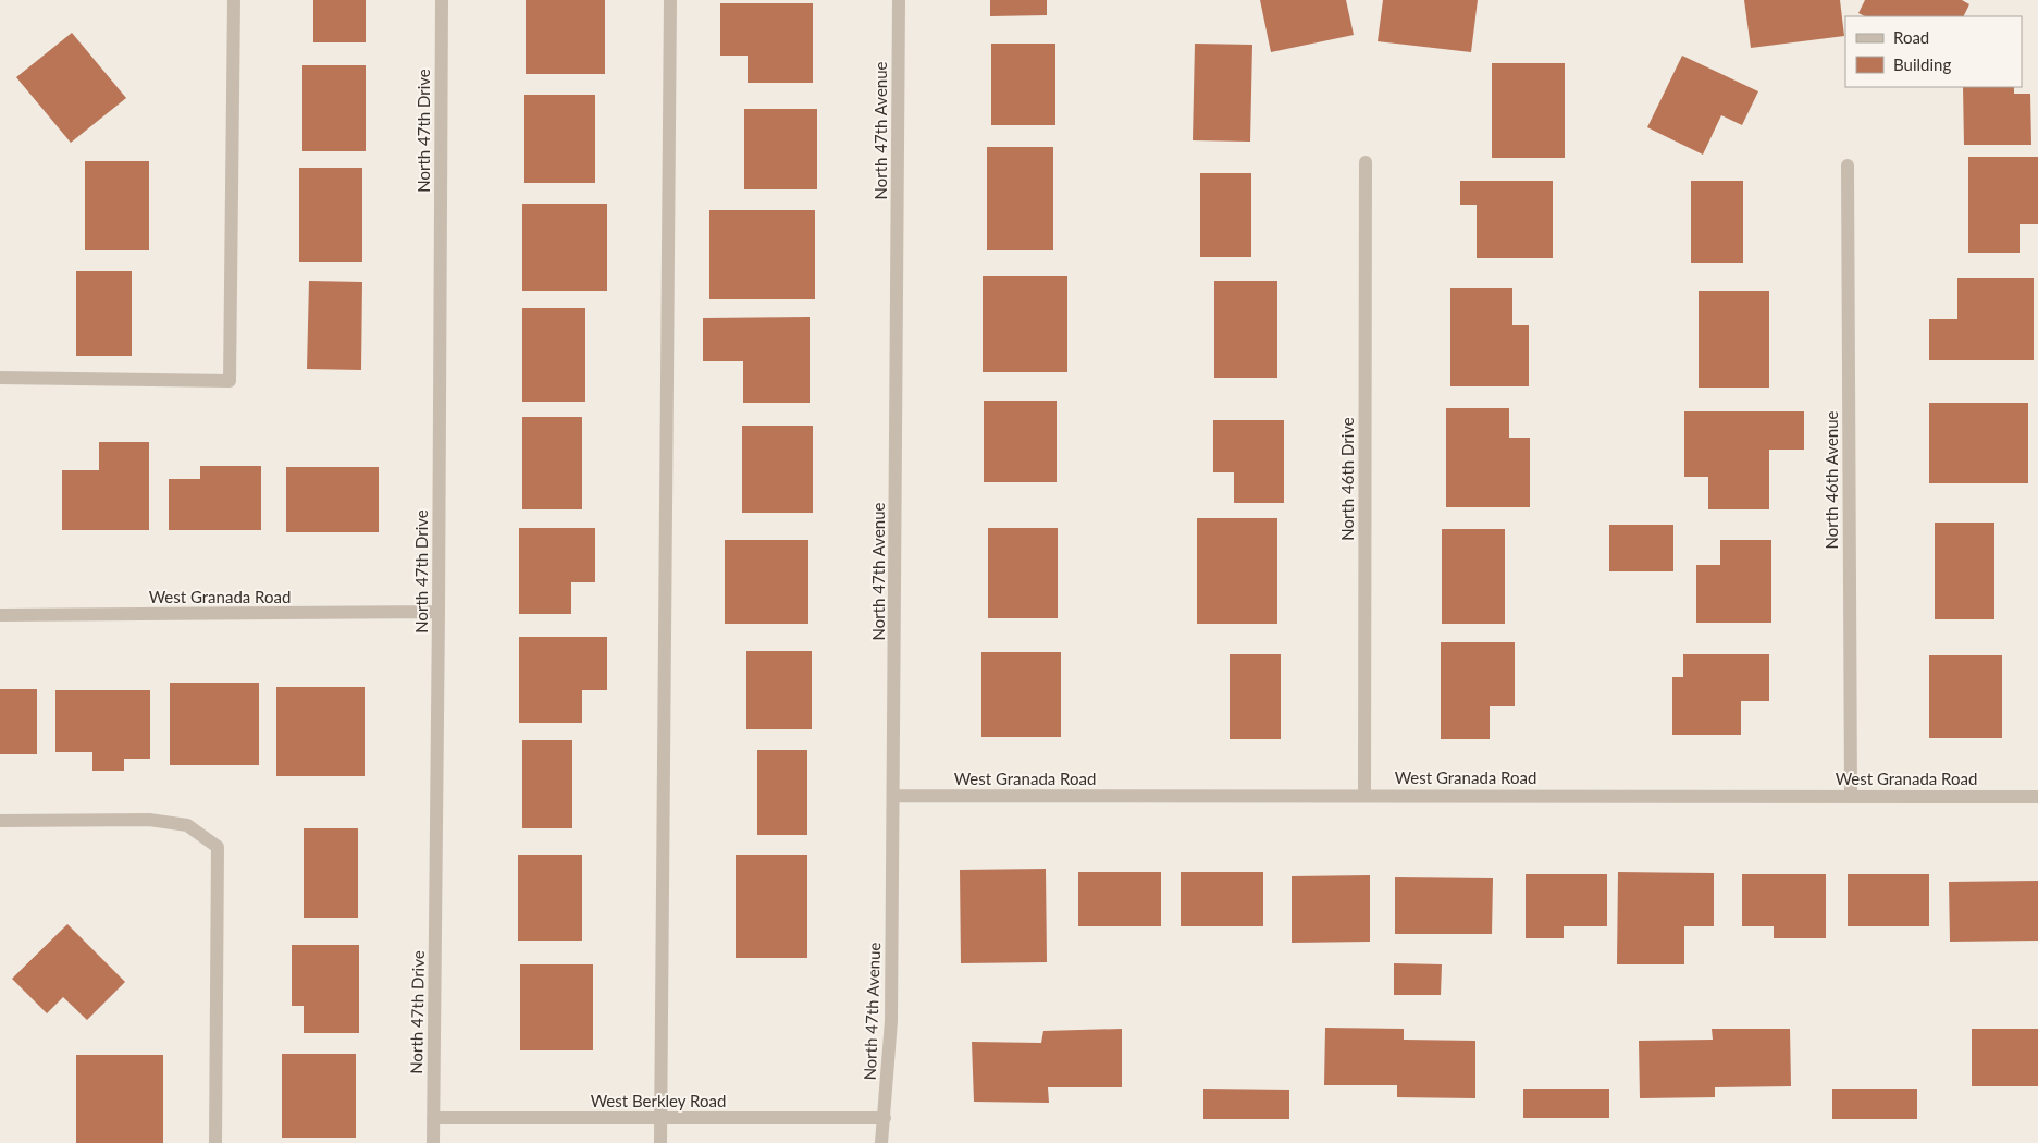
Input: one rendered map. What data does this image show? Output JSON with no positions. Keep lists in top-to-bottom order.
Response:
{
  "streets": {
    "street": [
      "North 47th Drive",
      "North 47th Avenue",
      "North 46th Drive",
      "North 46th Avenue",
      "West Granada Road",
      "West Berkley Road"
    ]
  },
  "crossings": [
    ["North 47th Drive", "West Granada Road"],
    ["North 47th Drive", "West Berkley Road"],
    ["North 47th Avenue", "West Granada Road"],
    ["North 47th Avenue", "West Berkley Road"],
    ["North 46th Drive", "West Granada Road"],
    ["North 46th Avenue", "West Granada Road"]
  ],
  "legend": ["Road", "Building"]
}
